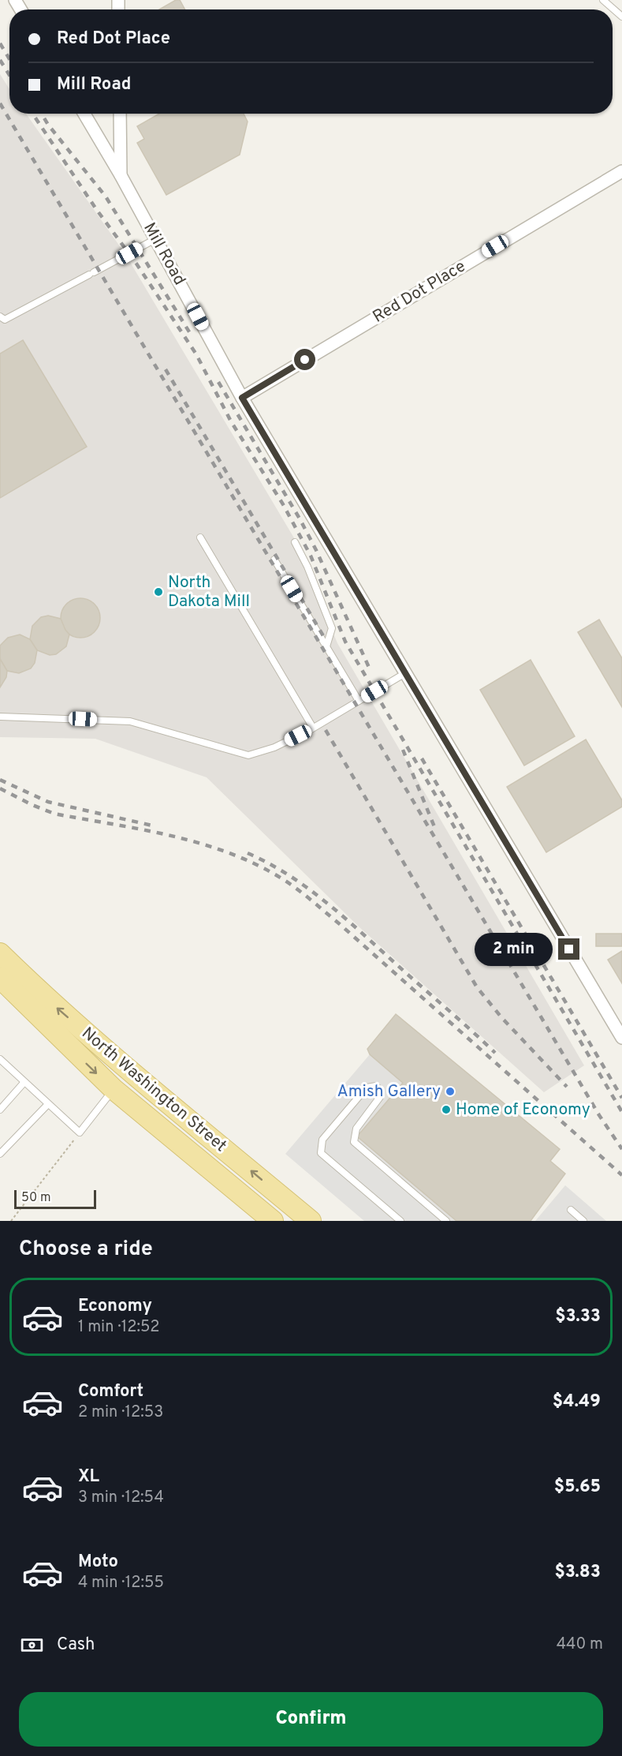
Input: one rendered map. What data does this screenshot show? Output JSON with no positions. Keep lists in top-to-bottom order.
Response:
{
  "streets": {
    "main road": ["North Washington Street"],
    "street": ["Mill Road", "Red Dot Place"]
  },
  "crossings": [
    ["Mill Road", "Red Dot Place"]
  ],
  "places": ["North Dakota Mill", "Amish Gallery", "Home of Economy"],
  "scale_bar": "50 m",
  "page": {
    "banner": ["Red Dot Place", "Mill Road"],
    "bubble": "2 min",
    "scale": "50 m",
    "heading": "Choose a ride",
    "list": [
      {
        "name": "Economy",
        "note": "1 min · 12:52",
        "value": "$3.33"
      },
      {
        "name": "Comfort",
        "note": "2 min · 12:53",
        "value": "$4.49"
      },
      {
        "name": "XL",
        "note": "3 min · 12:54",
        "value": "$5.65"
      },
      {
        "name": "Moto",
        "note": "4 min · 12:55",
        "value": "$3.83"
      }
    ],
    "pay": ["Cash", "440 m"],
    "buttons": "Confirm"
  }
}
